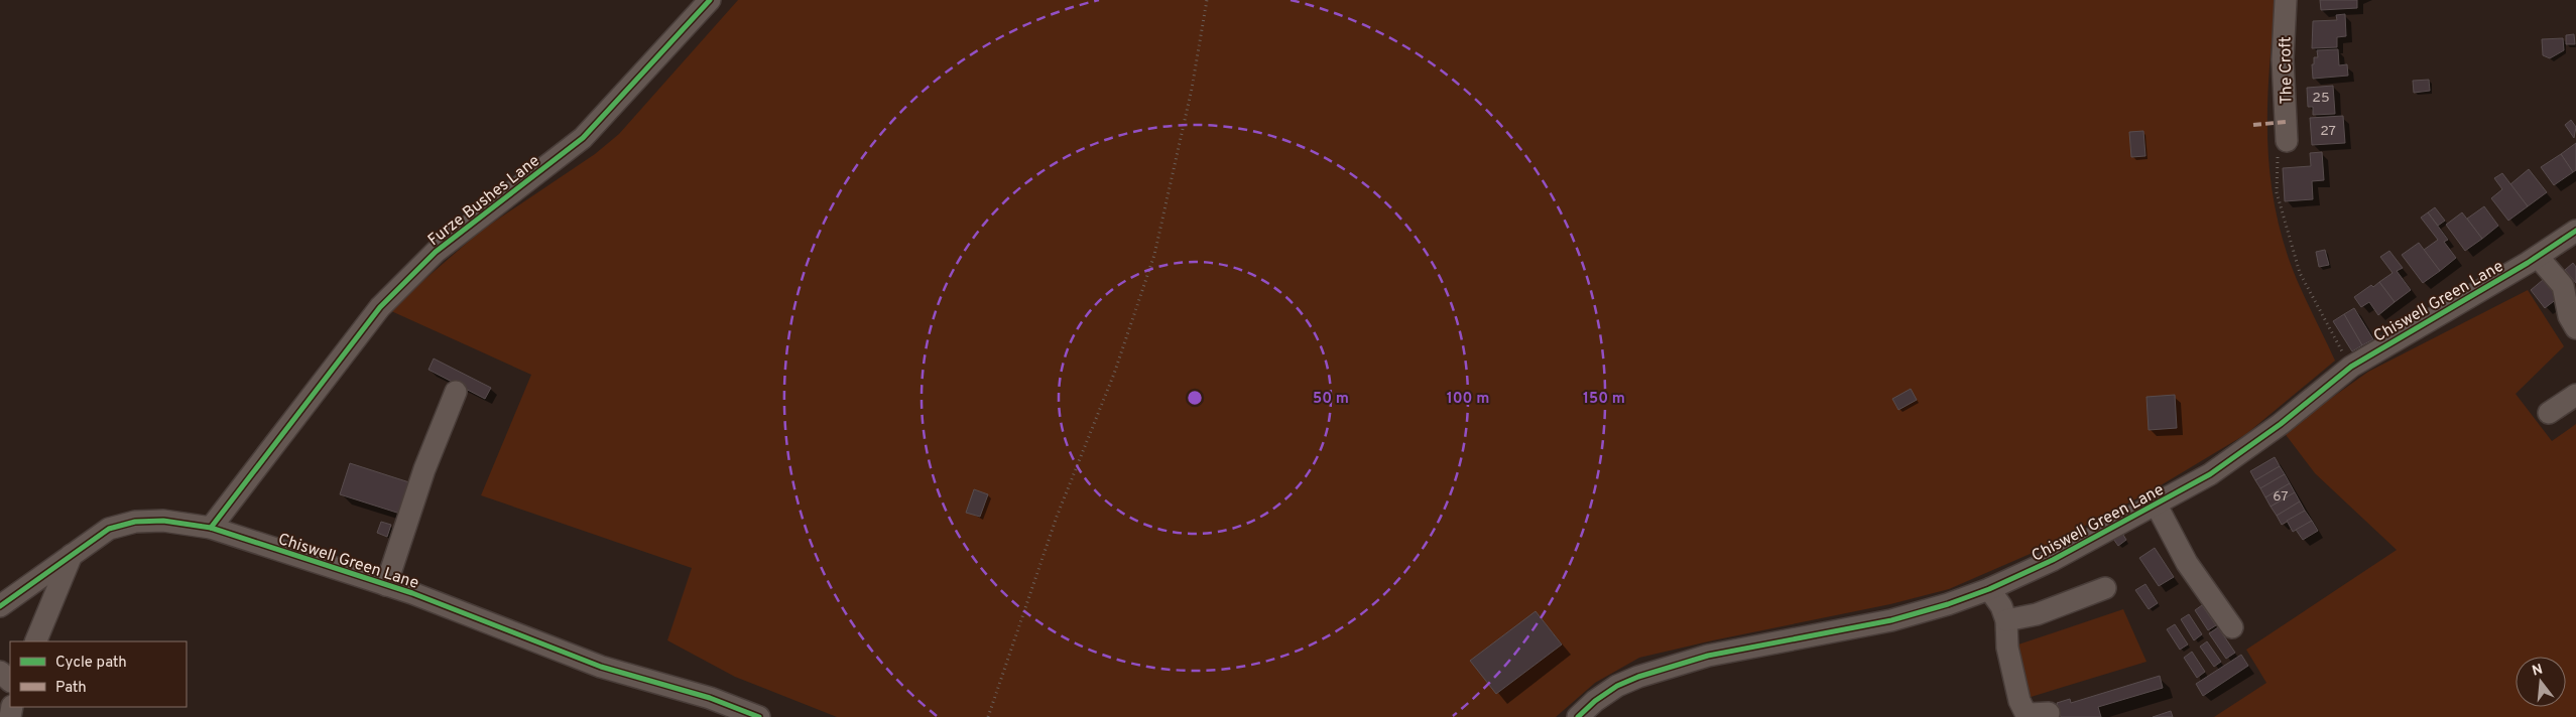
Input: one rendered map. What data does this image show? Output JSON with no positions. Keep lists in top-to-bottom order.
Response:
{
  "streets": {
    "street": ["The Croft", "Furze Bushes Lane", "Chiswell Green Lane"]
  },
  "crossings": [
    ["Furze Bushes Lane", "Chiswell Green Lane"]
  ],
  "house_numbers": ["25", "27", "67"],
  "legend": ["Cycle path", "Path"],
  "north": "top",
  "rings": ["50 m", "100 m", "150 m"]
}
